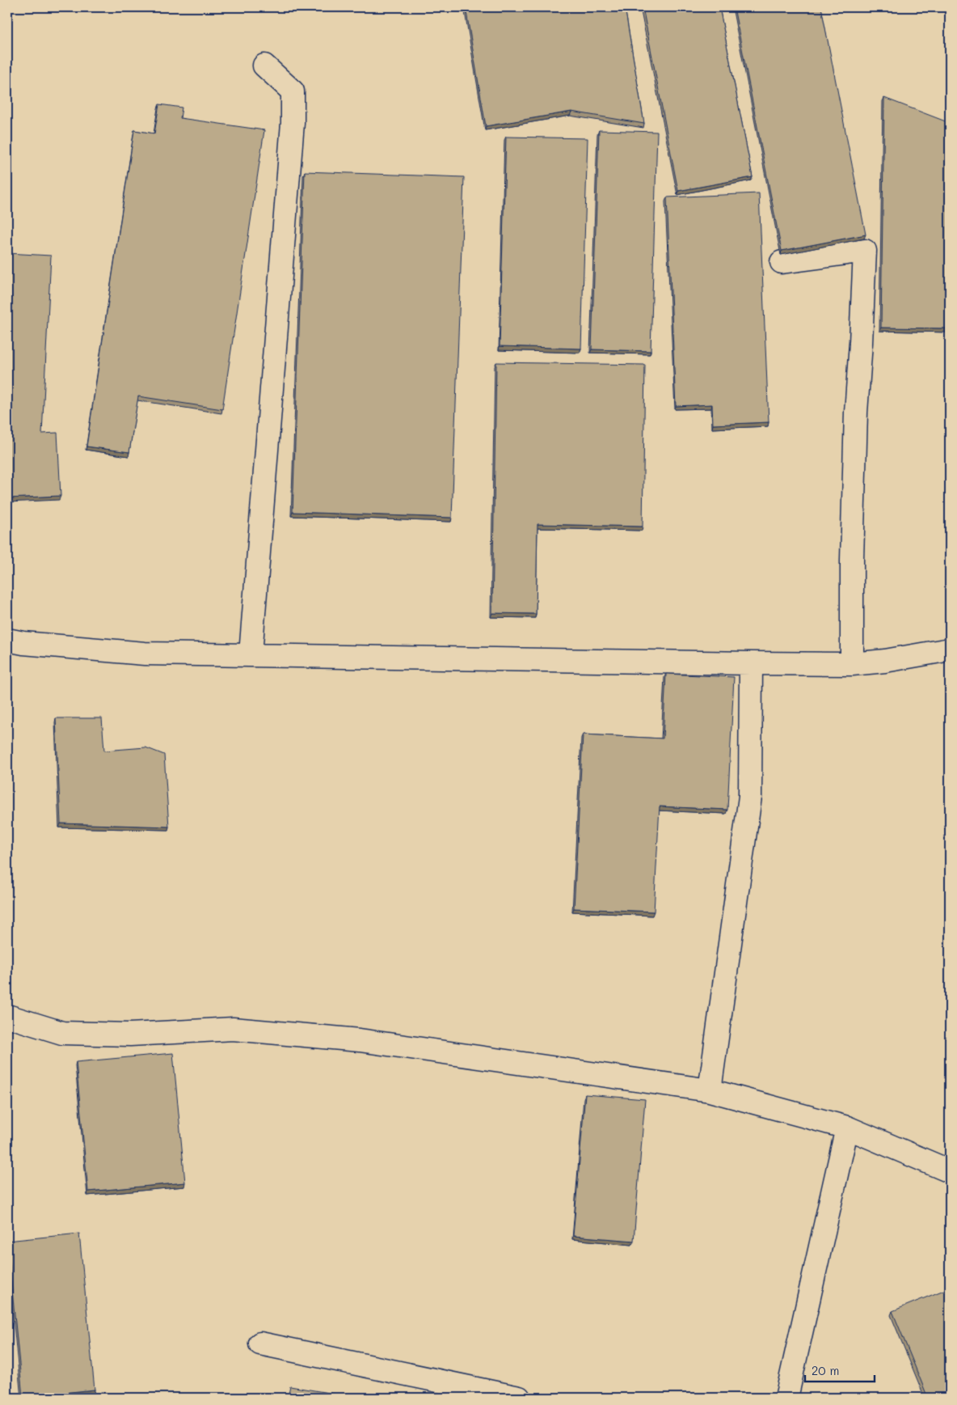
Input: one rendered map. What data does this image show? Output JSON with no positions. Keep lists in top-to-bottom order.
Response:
{
  "scale_bar": "20 m"
}
